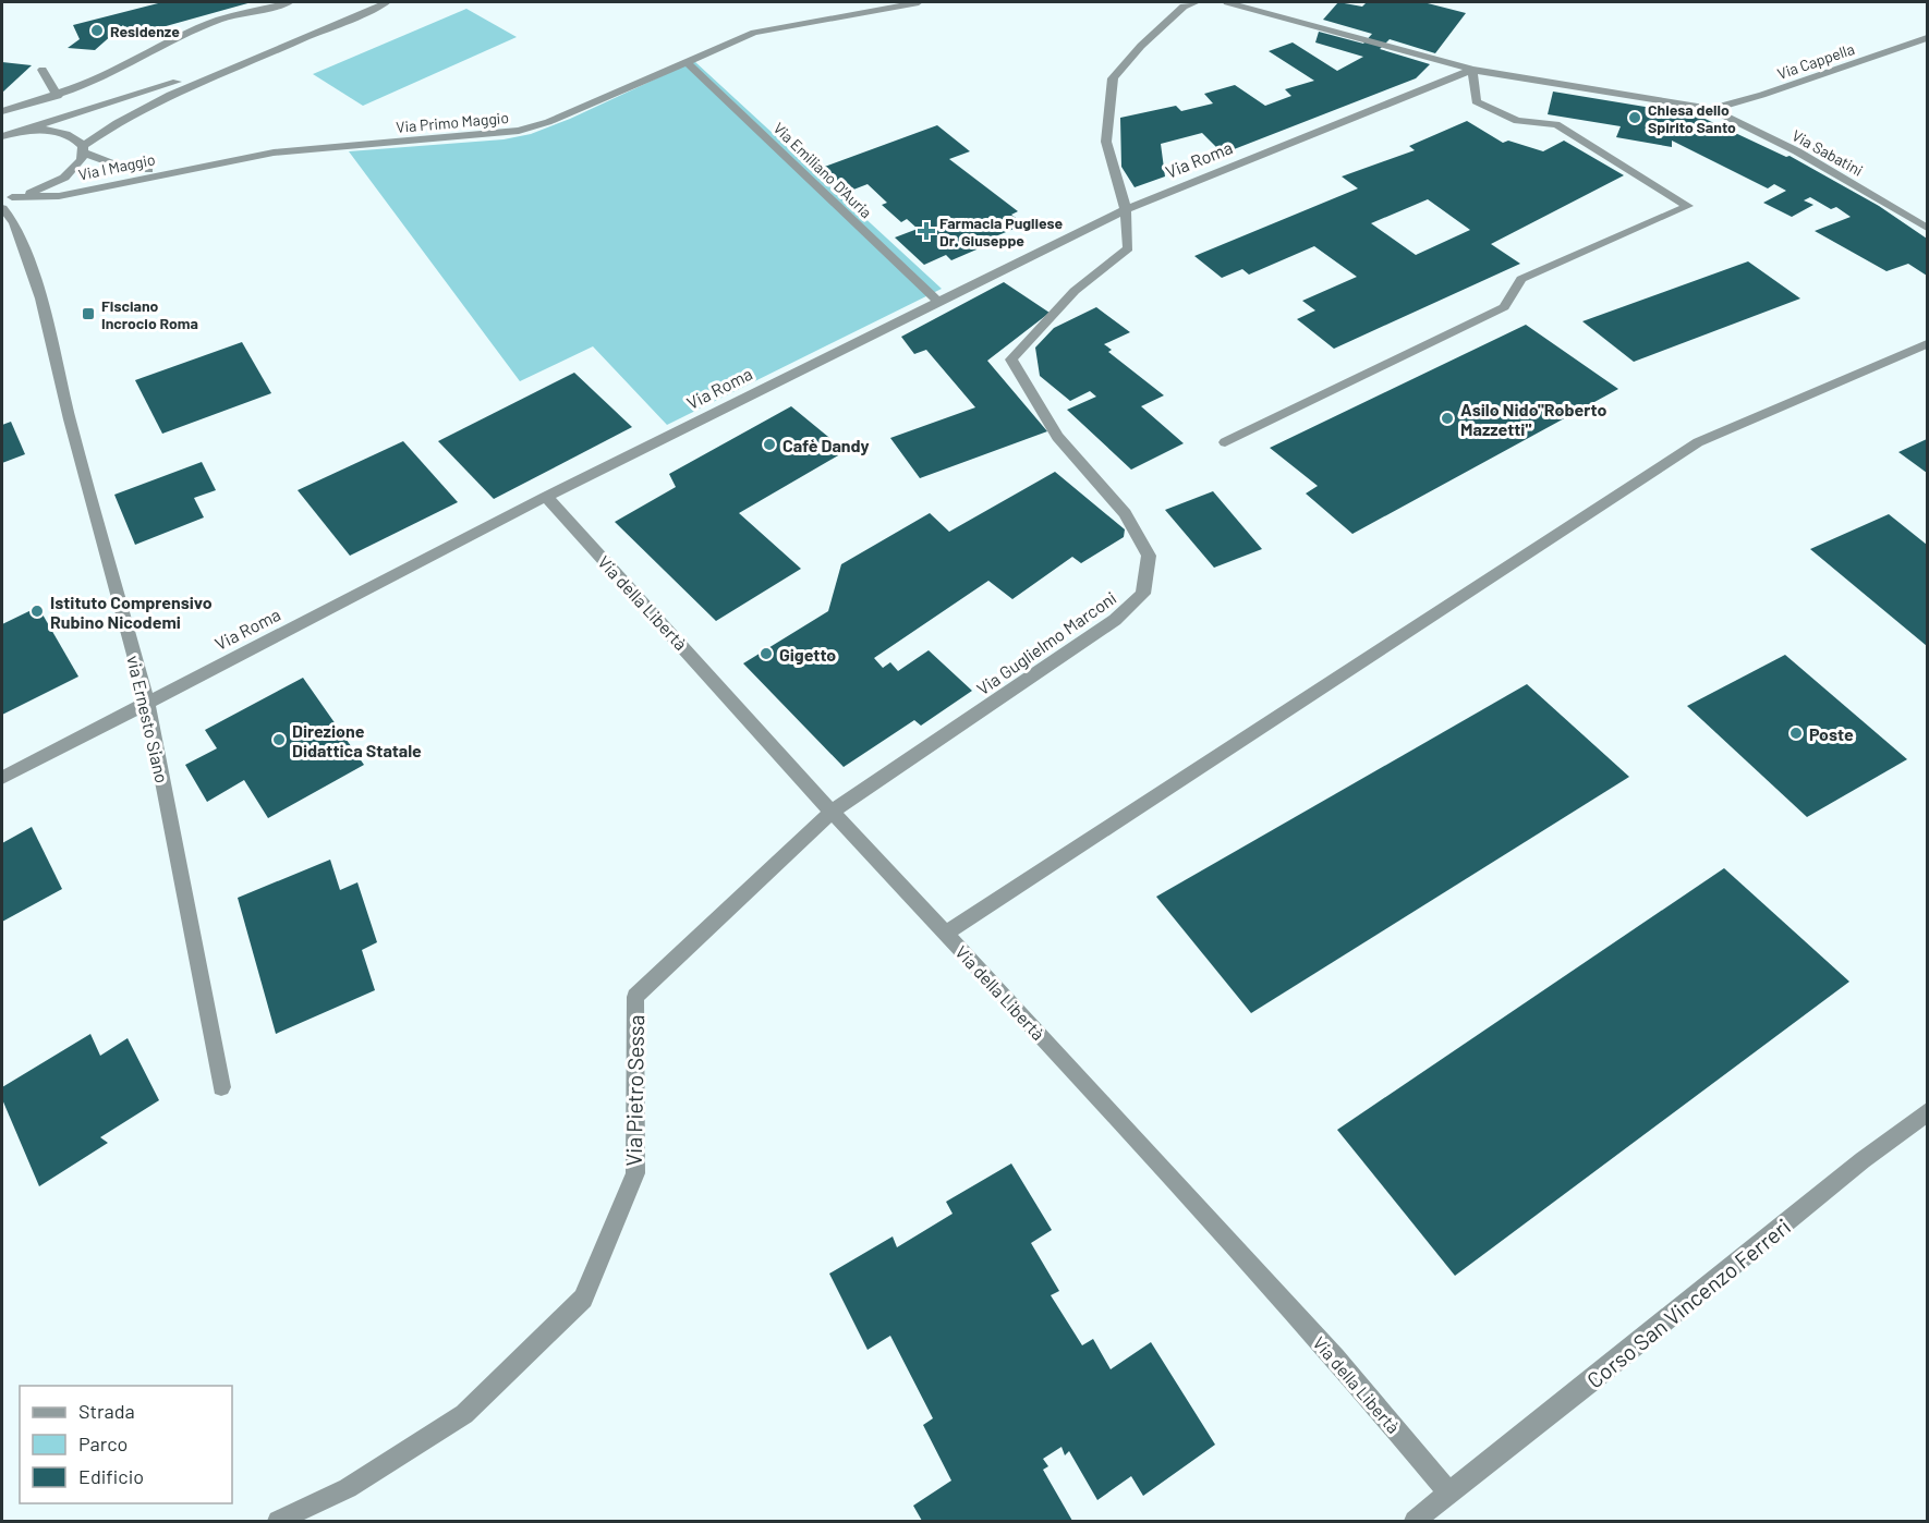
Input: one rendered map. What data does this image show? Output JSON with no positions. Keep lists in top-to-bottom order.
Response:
{
  "streets": {
    "street": [
      "Via Cappella",
      "Via Primo Maggio",
      "Via Sabatini",
      "Via Roma",
      "Via I Maggio",
      "Via Emiliano D'Auria",
      "Via della Libertà",
      "Via Guglielmo Marconi",
      "via Ernesto Siano",
      "Via Pietro Sessa",
      "Corso San Vincenzo Ferreri"
    ]
  },
  "crossings": [
    ["Via Cappella", "Via Sabatini"],
    ["Via Primo Maggio", "Via I Maggio"],
    ["Via Primo Maggio", "Via Emiliano D'Auria"],
    ["Via Roma", "Via Emiliano D'Auria"],
    ["Via Roma", "Via della Libertà"],
    ["Via Roma", "Via Guglielmo Marconi"],
    ["Via Roma", "via Ernesto Siano"],
    ["Via della Libertà", "Via Guglielmo Marconi"],
    ["Via della Libertà", "Via Pietro Sessa"],
    ["Via della Libertà", "Corso San Vincenzo Ferreri"],
    ["Via Guglielmo Marconi", "Via Pietro Sessa"]
  ],
  "places": {
    "other": [
      "Residenze",
      "Chiesa dello Spirito Santo",
      "Asilo Nido\"Roberto Mazzetti\"",
      "Cafè Dandy",
      "Istituto Comprensivo Rubino Nicodemi",
      "Gigetto",
      "Poste",
      "Direzione Didattica Statale"
    ],
    "health": ["Farmacia Pugliese Dr. Giuseppe"],
    "transit": ["Fisciano Incrocio Roma"]
  },
  "legend": ["Strada", "Parco", "Edificio"]
}
